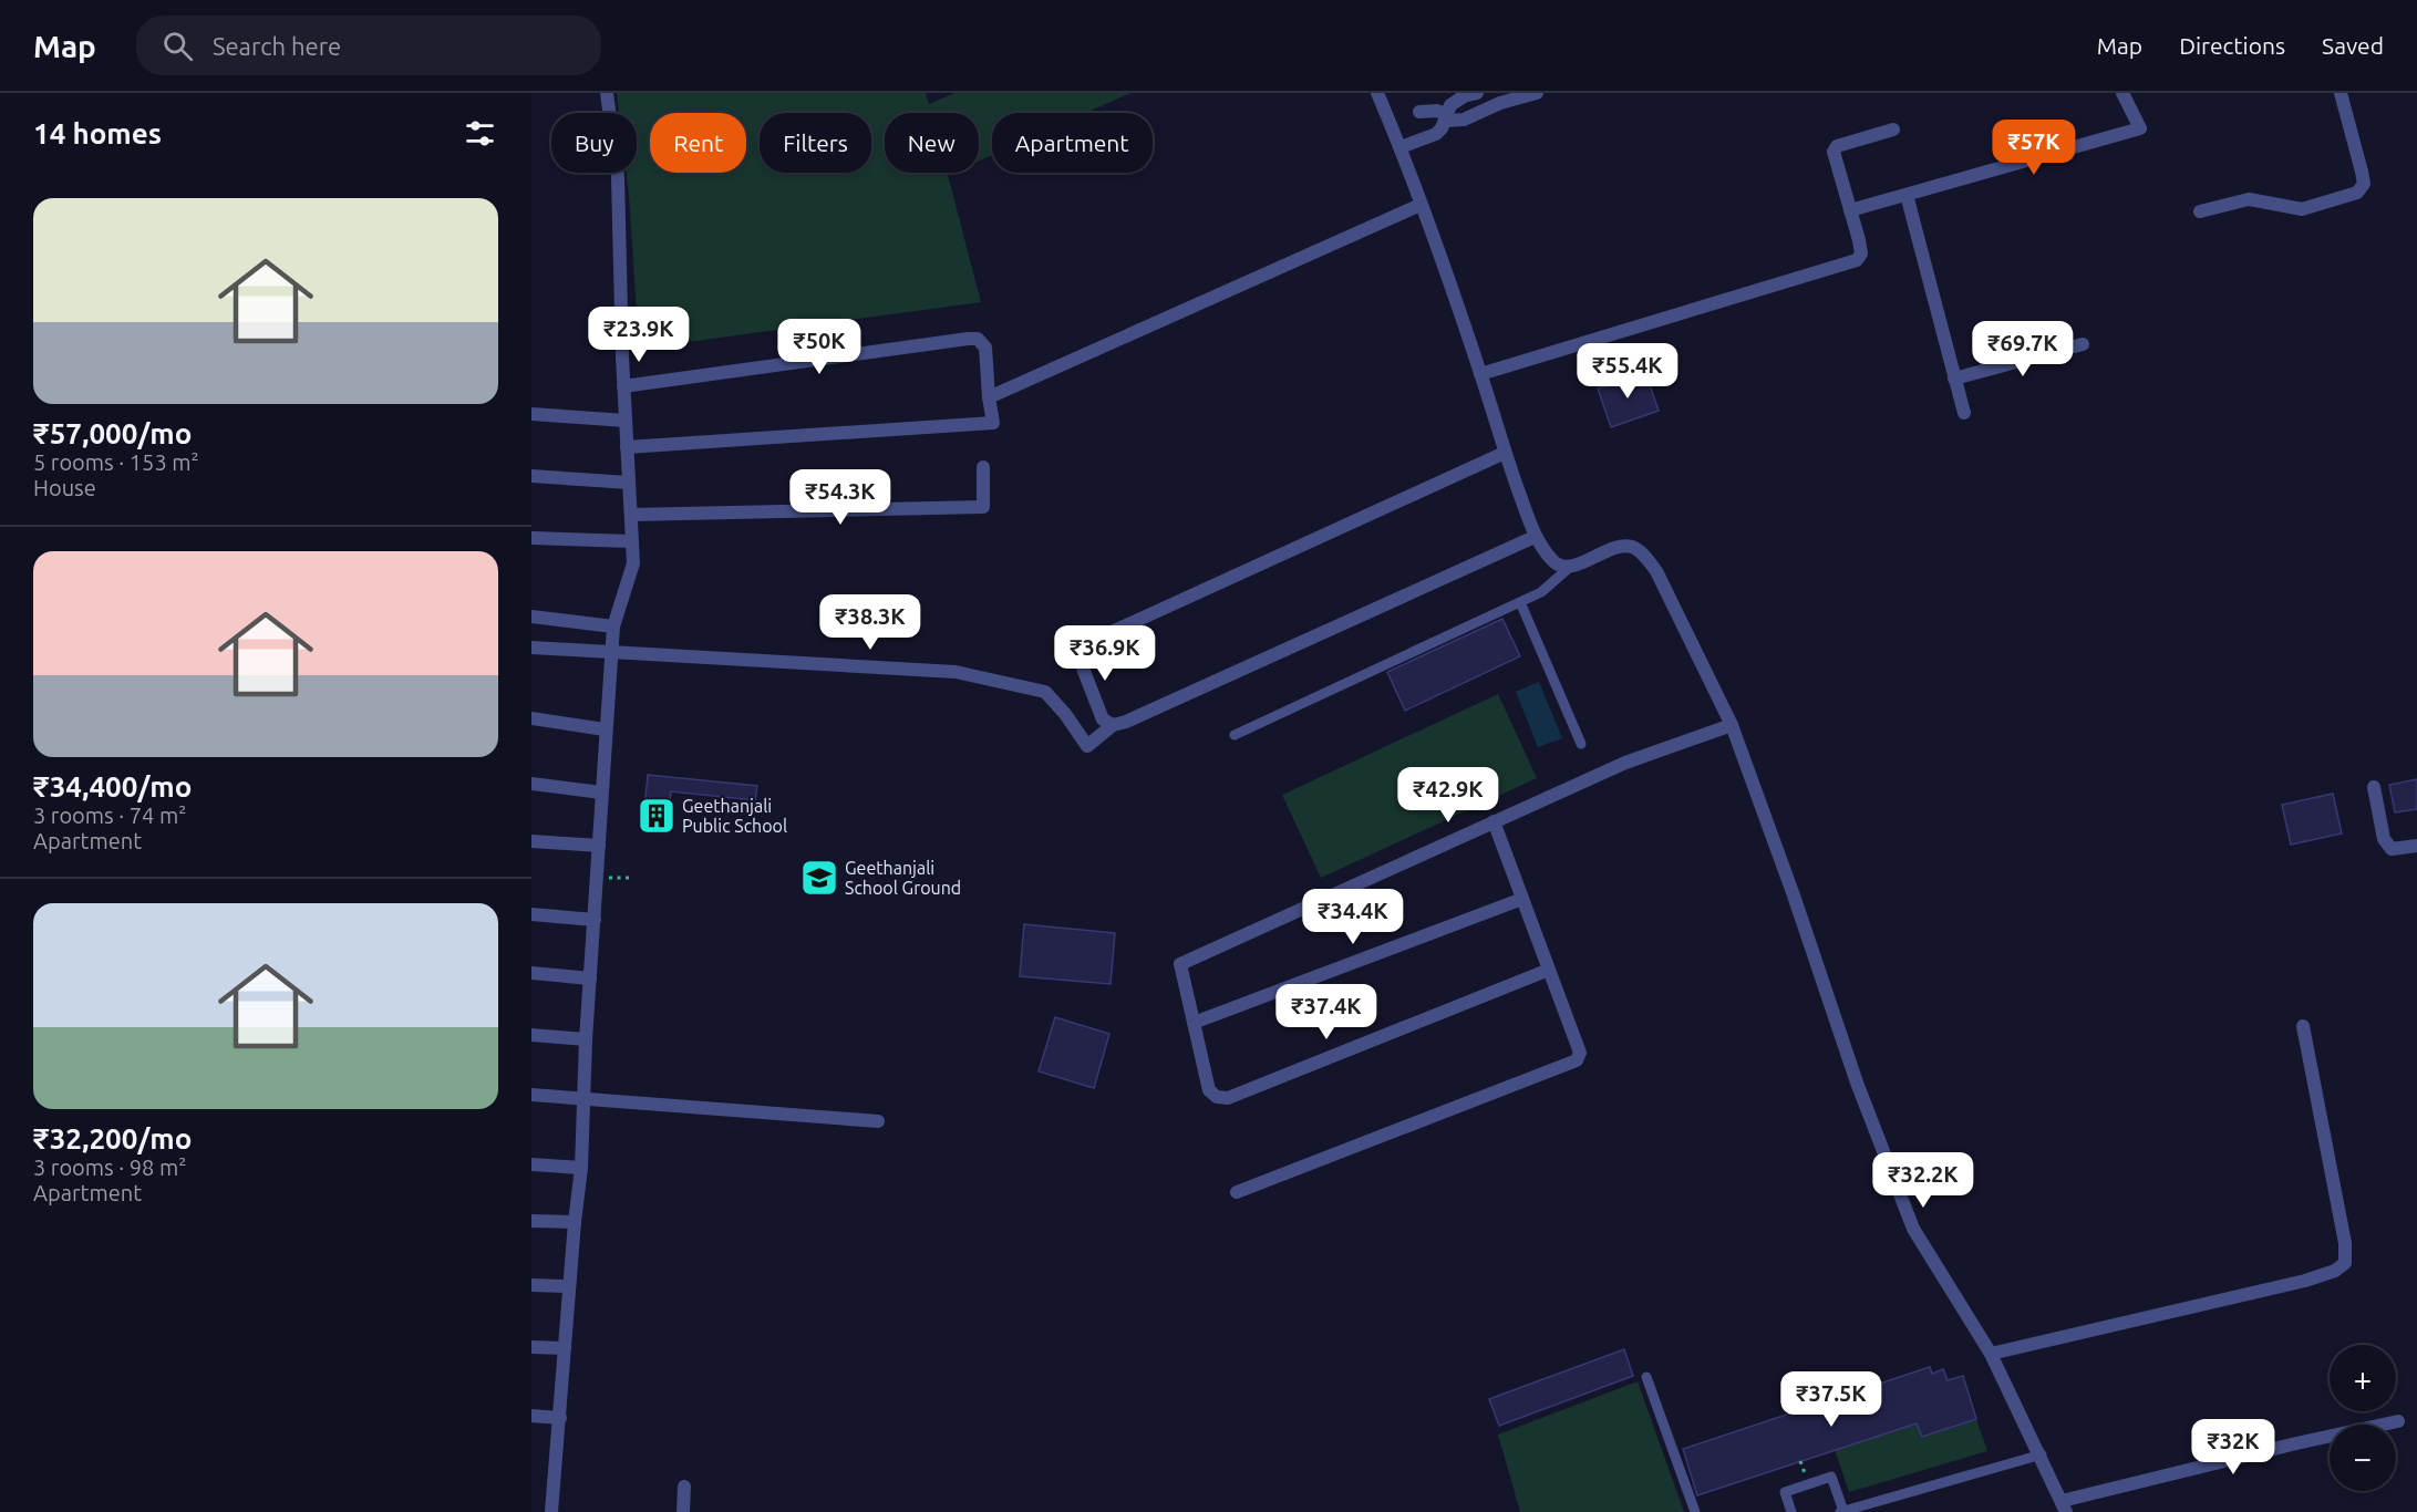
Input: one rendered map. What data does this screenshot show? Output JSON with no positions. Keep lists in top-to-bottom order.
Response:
{
  "places": {
    "building": ["Geethanjali Public School"],
    "school or university": ["Geethanjali School Ground"]
  },
  "page": {
    "header": "Map",
    "search": "Search here",
    "nav": ["Map", "Directions", "Saved"],
    "heading": "14 homes",
    "chip": [
      "Buy",
      "Rent",
      "Filters",
      "New",
      "Apartment"
    ],
    "price": [
      "₹57K",
      "₹23.9K",
      "₹50K",
      "₹69.7K",
      "₹55.4K",
      "₹54.3K",
      "₹38.3K",
      "₹36.9K",
      "₹42.9K",
      "₹34.4K",
      "₹37.4K",
      "₹32.2K",
      "₹37.5K",
      "₹32K"
    ],
    "list": [
      {
        "name": "₹57,000/mo",
        "note": "5 rooms · 153 m² · House"
      },
      {
        "name": "₹34,400/mo",
        "note": "3 rooms · 74 m² · Apartment"
      },
      {
        "name": "₹32,200/mo",
        "note": "3 rooms · 98 m² · Apartment"
      }
    ],
    "map_buttons": ["+", "−"]
  }
}
